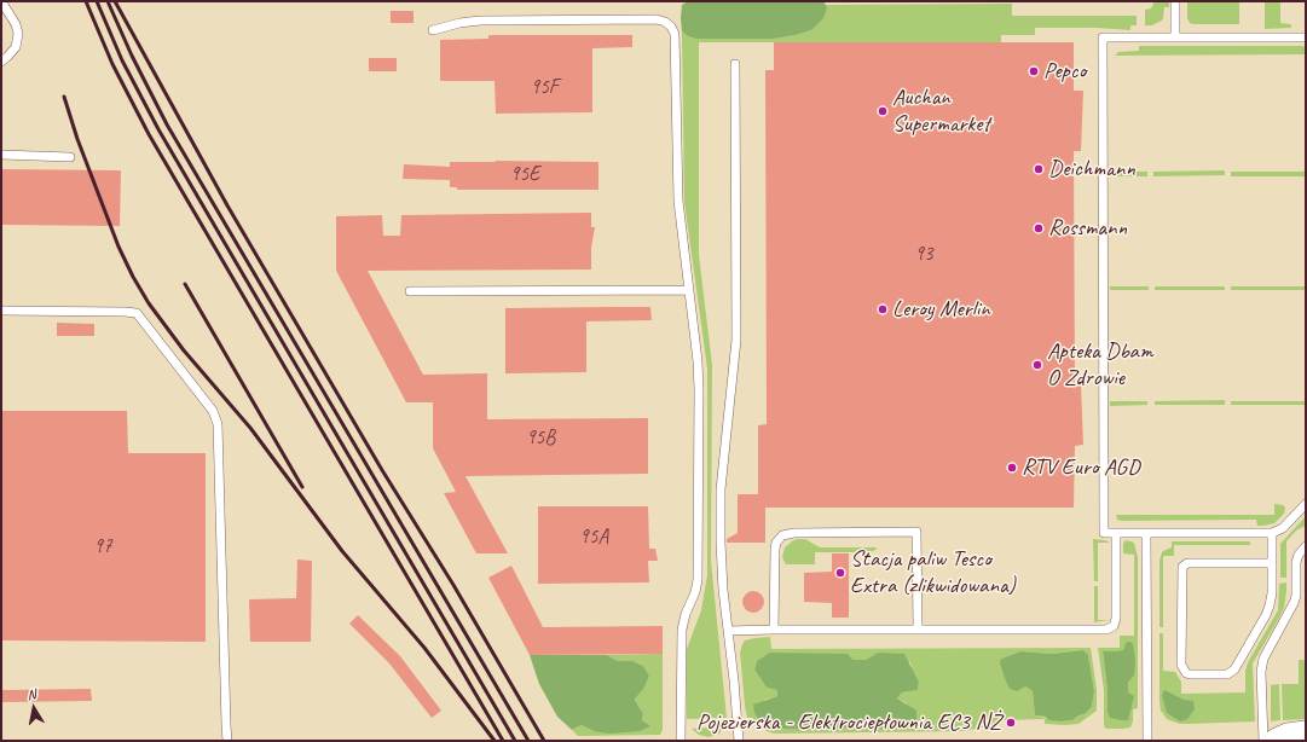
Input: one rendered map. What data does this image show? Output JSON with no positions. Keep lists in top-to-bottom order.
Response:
{
  "places": [
    "Pepco",
    "Auchan Supermarket",
    "Deichmann",
    "Rossmann",
    "Leroy Merlin",
    "Apteka Dbam O Zdrowie",
    "RTV Euro AGD",
    "Stacja paliw Tesco Extra (zlikwidowana)",
    "Pojezierska - Elektrociepłownia EC3 NŻ"
  ],
  "house_numbers": [
    "95F",
    "95E",
    "93",
    "95B",
    "95A",
    "97"
  ],
  "north": "top"
}
